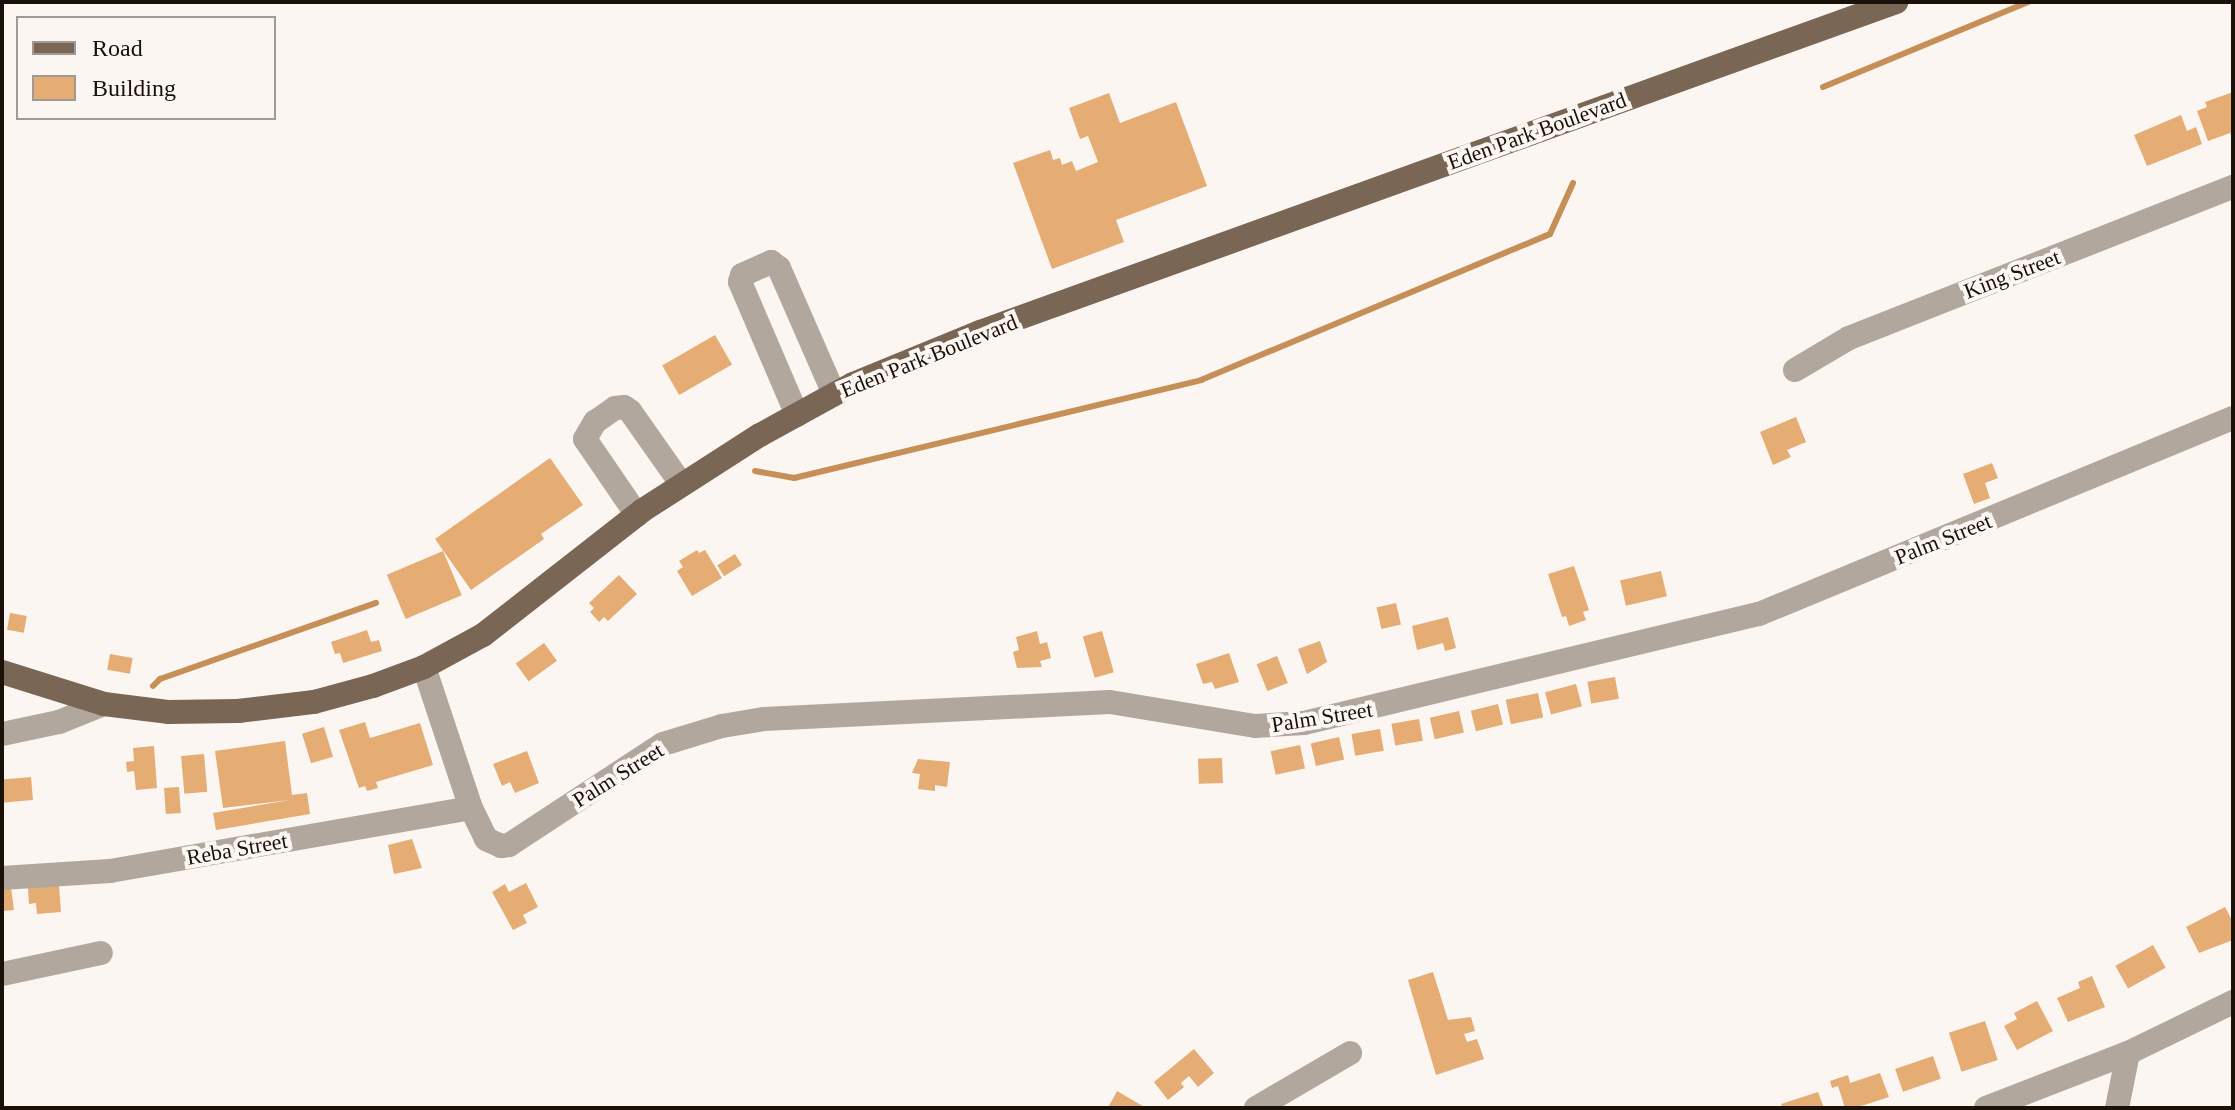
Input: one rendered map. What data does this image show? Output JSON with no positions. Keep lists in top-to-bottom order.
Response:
{
  "streets": {
    "main road": ["Eden Park Boulevard"],
    "street": ["King Street", "Palm Street", "Reba Street"]
  },
  "crossings": [
    ["Eden Park Boulevard", "Palm Street"],
    ["Palm Street", "Reba Street"]
  ],
  "legend": ["Road", "Building"]
}
